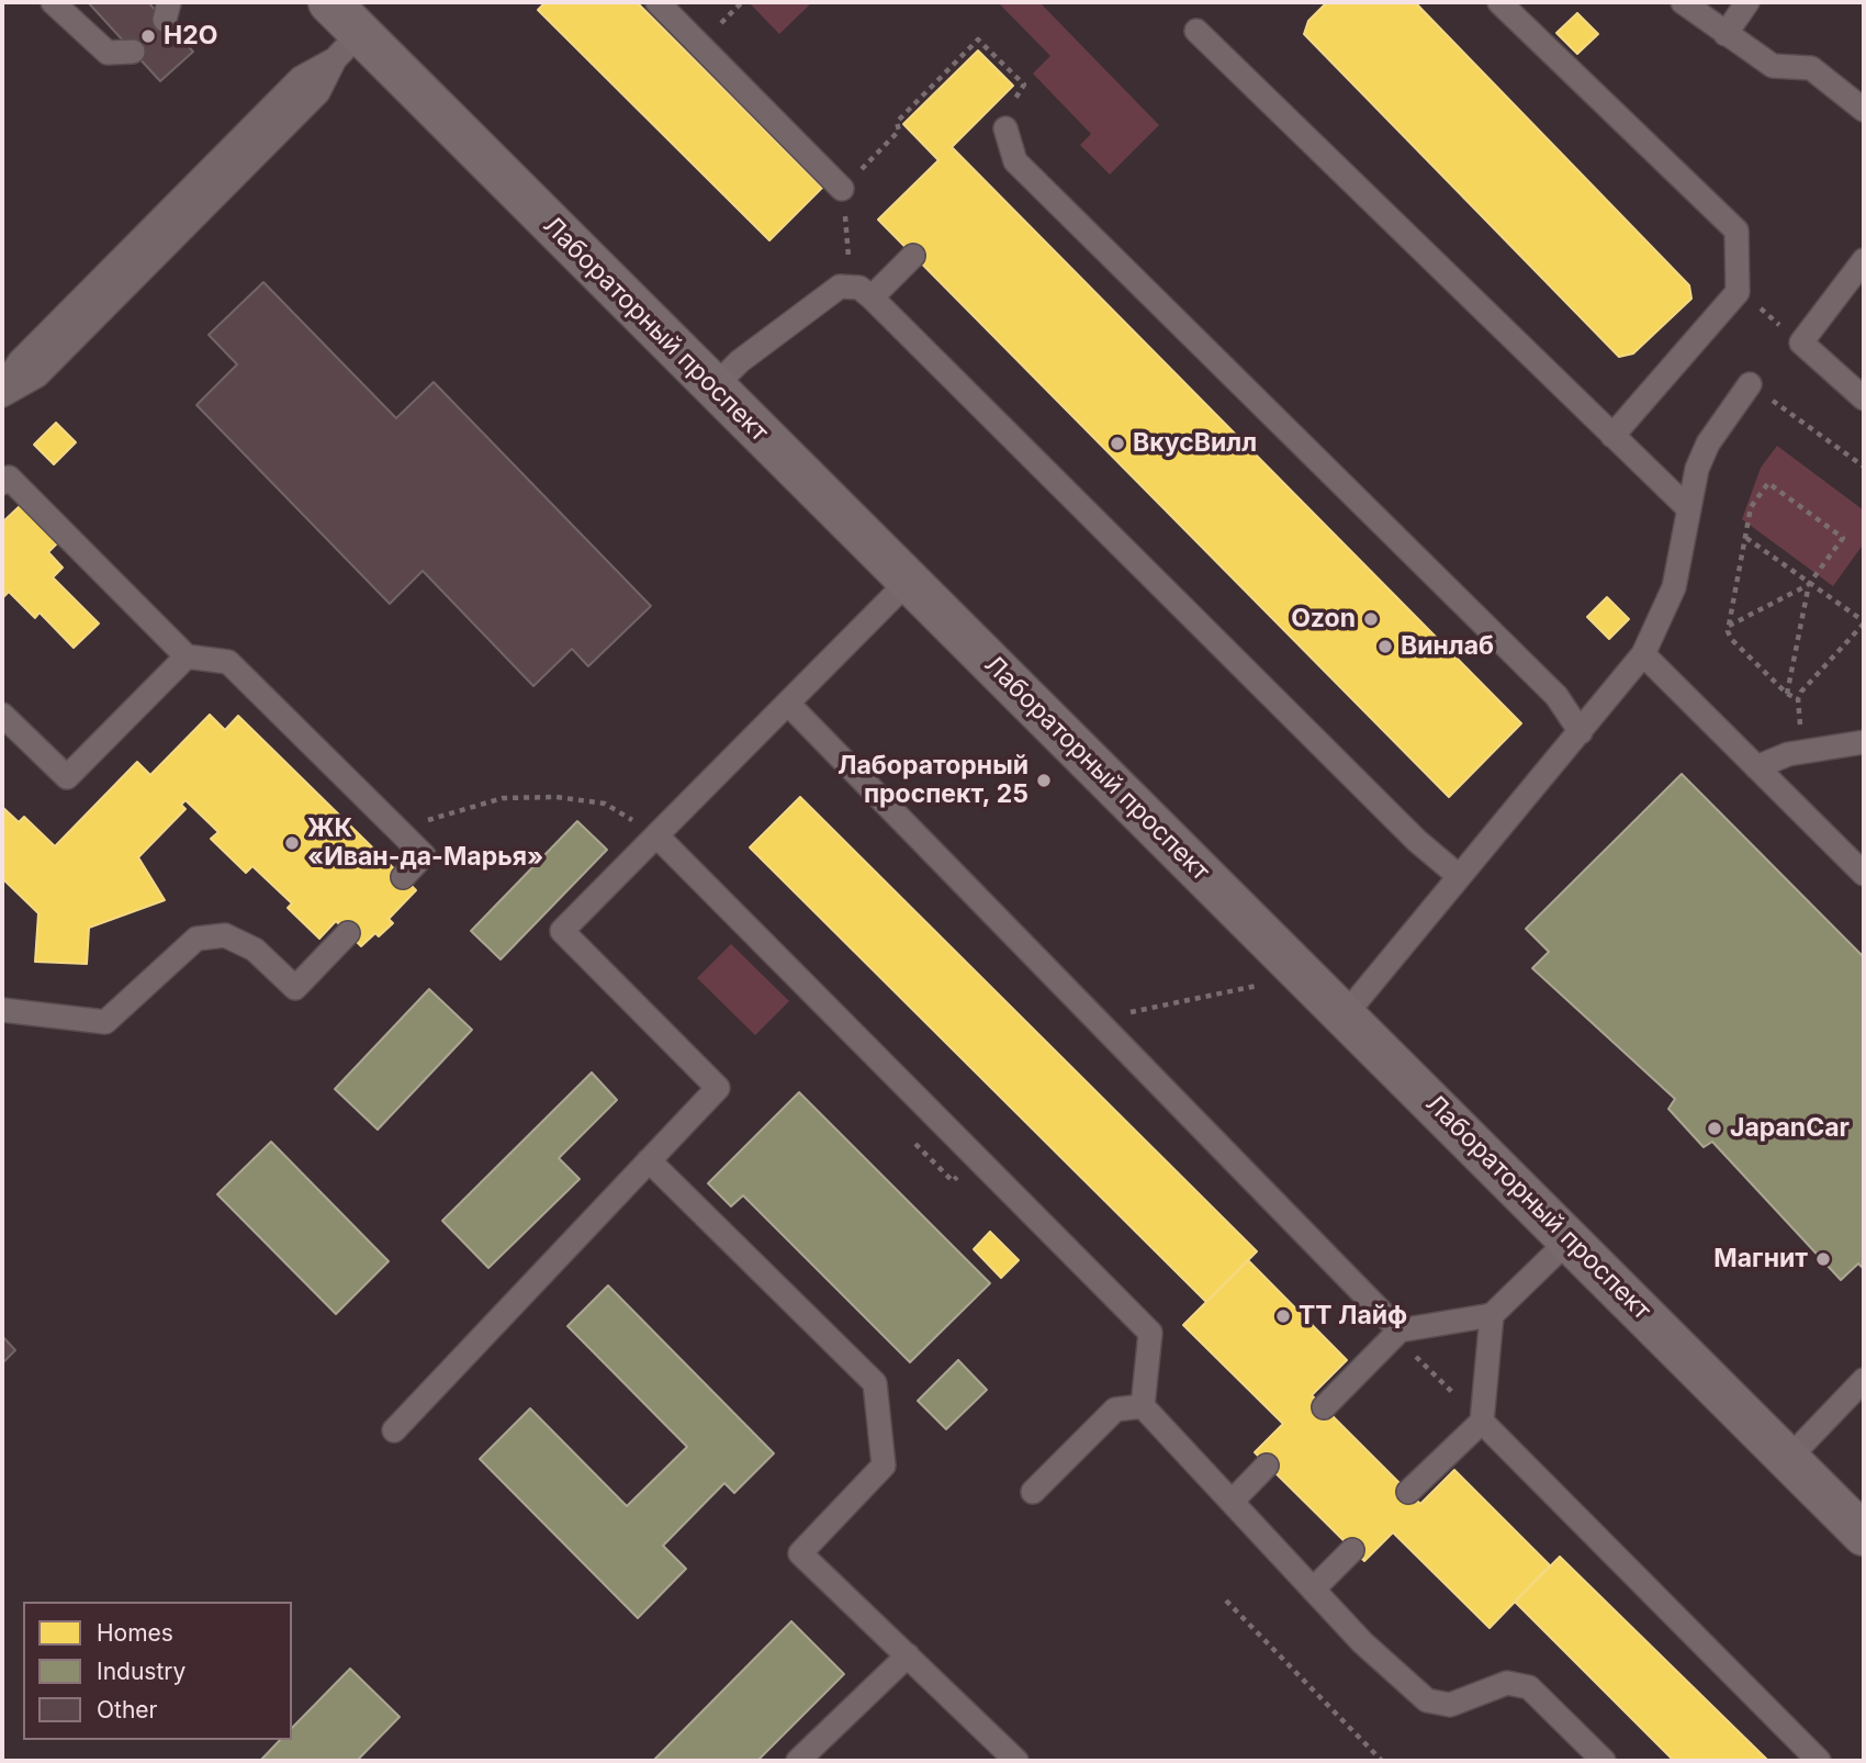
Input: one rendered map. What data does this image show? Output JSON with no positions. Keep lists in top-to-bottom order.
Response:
{
  "streets": {
    "street": ["Лабораторный проспект"]
  },
  "places": [
    "H2O",
    "ВкусВилл",
    "Ozon",
    "Винлаб",
    "Лабораторный проспект, 25",
    "ЖК «Иван-да-Марья»",
    "JapanCar",
    "Магнит",
    "ТТ Лайф"
  ],
  "legend": ["Homes", "Industry", "Other"]
}
